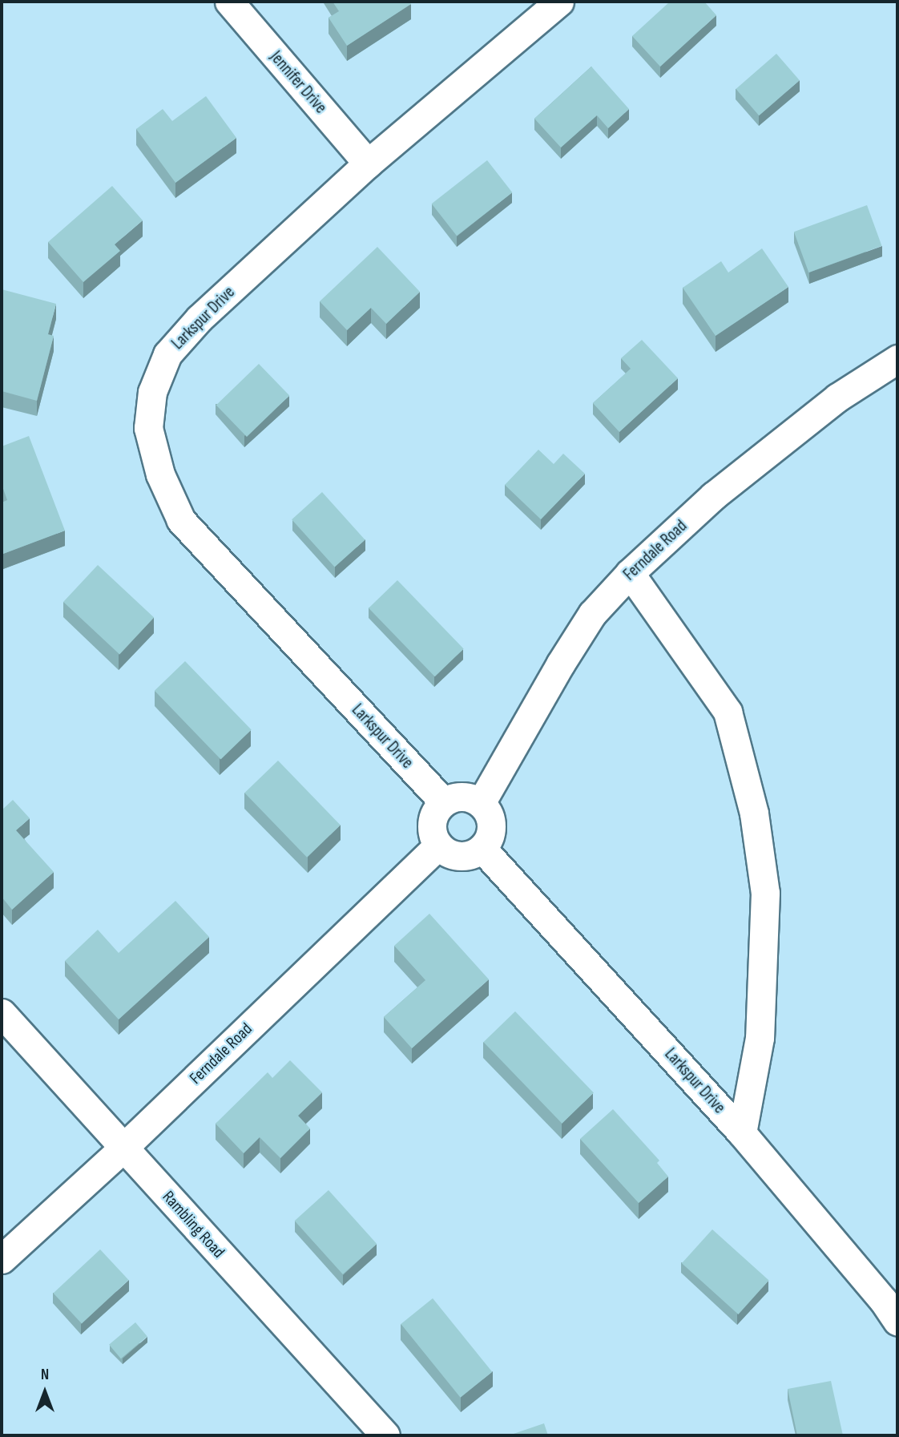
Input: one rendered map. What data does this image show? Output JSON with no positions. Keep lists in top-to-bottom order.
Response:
{
  "streets": {
    "street": [
      "Jennifer Drive",
      "Larkspur Drive",
      "Ferndale Road",
      "Rambling Road"
    ]
  },
  "crossings": [
    ["Jennifer Drive", "Larkspur Drive"],
    ["Larkspur Drive", "Ferndale Road"],
    ["Ferndale Road", "Rambling Road"]
  ],
  "north": "top"
}
